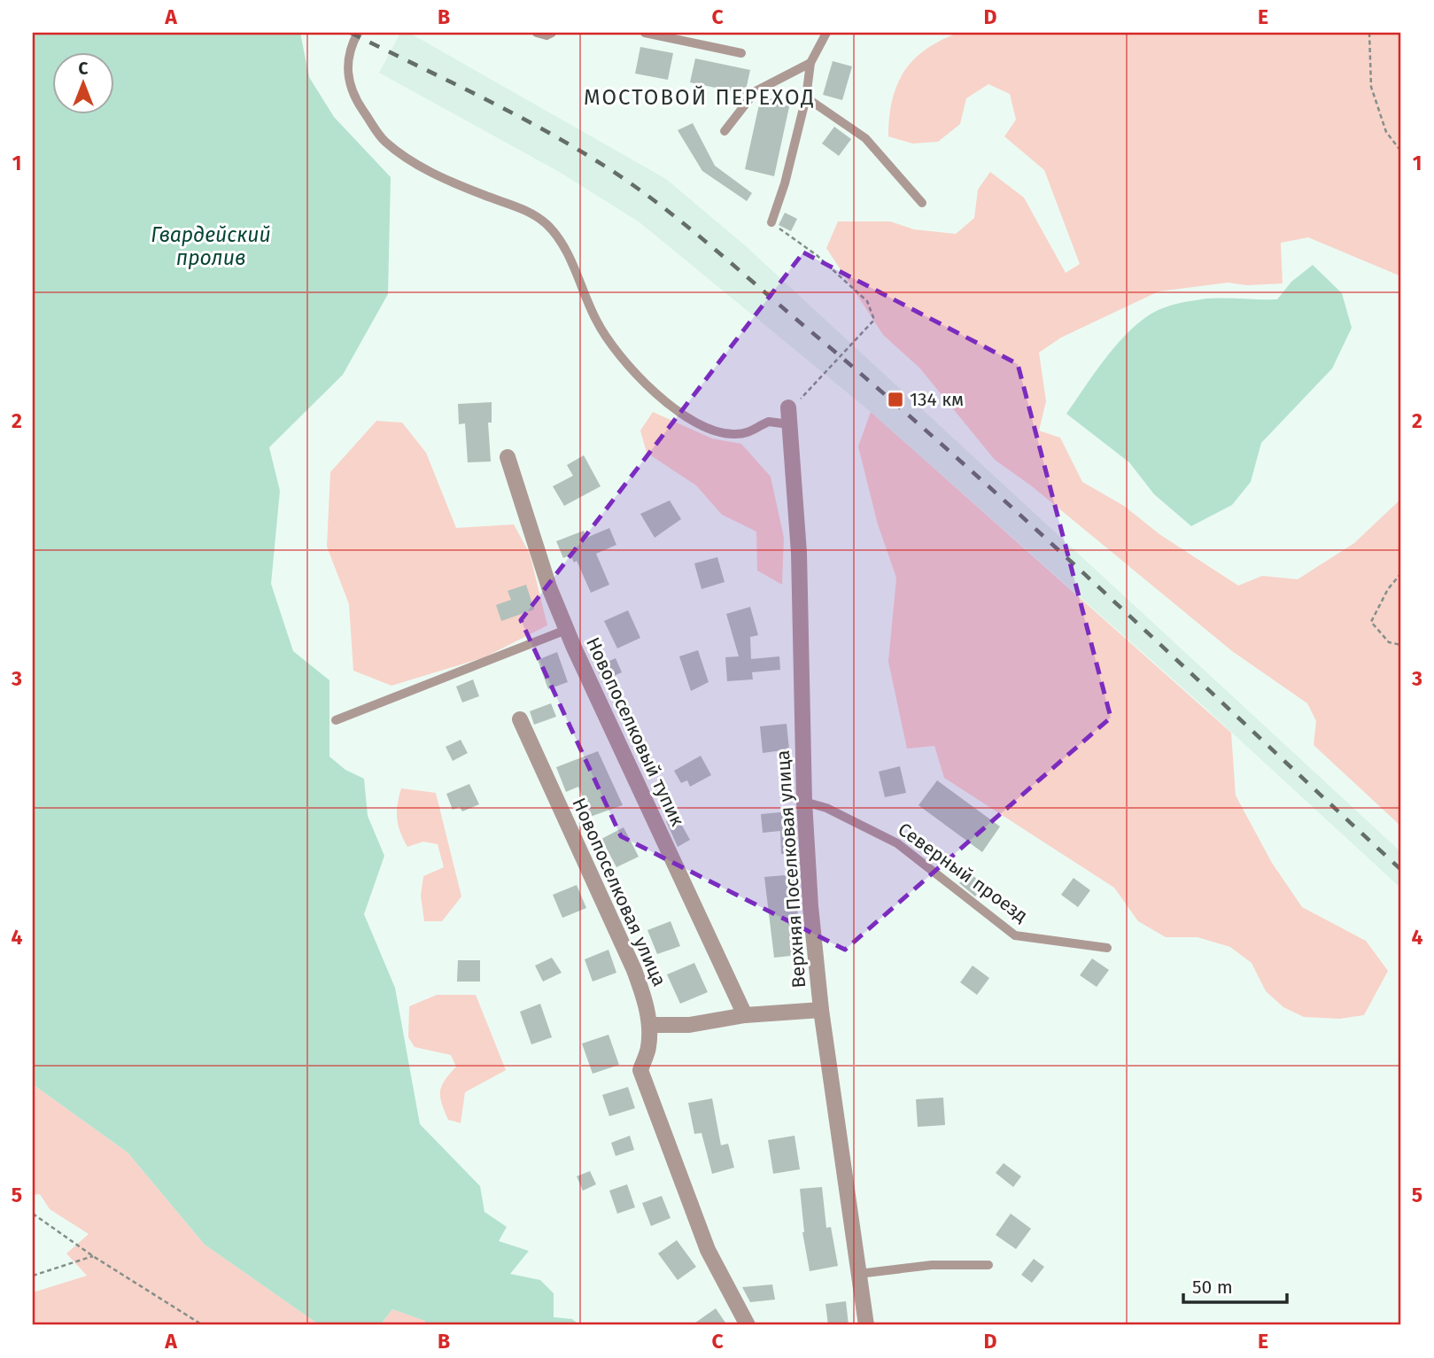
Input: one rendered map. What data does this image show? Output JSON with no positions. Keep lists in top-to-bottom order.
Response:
{
  "streets": {
    "street": ["Новопоселковый тупик", "Верхняя Поселковая улица", "Новопоселковая улица"],
    "lane": ["Северный проезд"]
  },
  "crossings": [
    ["Верхняя Поселковая улица", "Северный проезд"]
  ],
  "districts": ["МОСТОВОЙ ПЕРЕХОД"],
  "water": ["Гвардейский пролив"],
  "places": {
    "transit": ["134 км"]
  },
  "scale_bar": "50 m",
  "north": "top",
  "grid": {
    "columns": [
      "A",
      "B",
      "C",
      "D",
      "E"
    ],
    "rows": [
      "1",
      "2",
      "3",
      "4",
      "5"
    ]
  }
}
